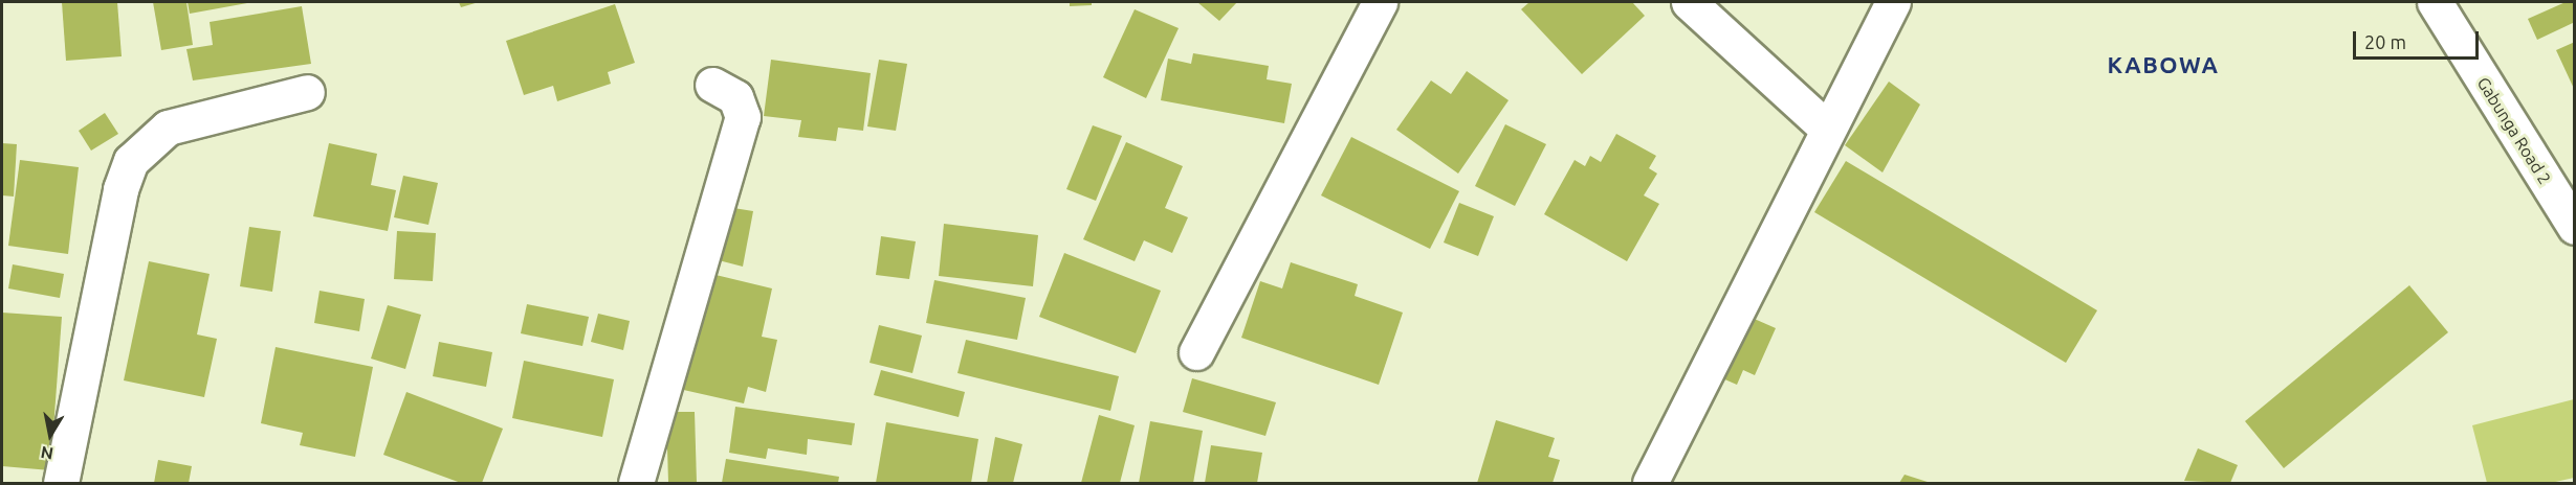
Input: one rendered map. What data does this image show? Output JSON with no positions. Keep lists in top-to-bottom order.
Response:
{
  "streets": {
    "street": ["Gabunga Road 2"]
  },
  "districts": ["KABOWA"],
  "scale_bar": "20 m",
  "north": "bottom"
}
